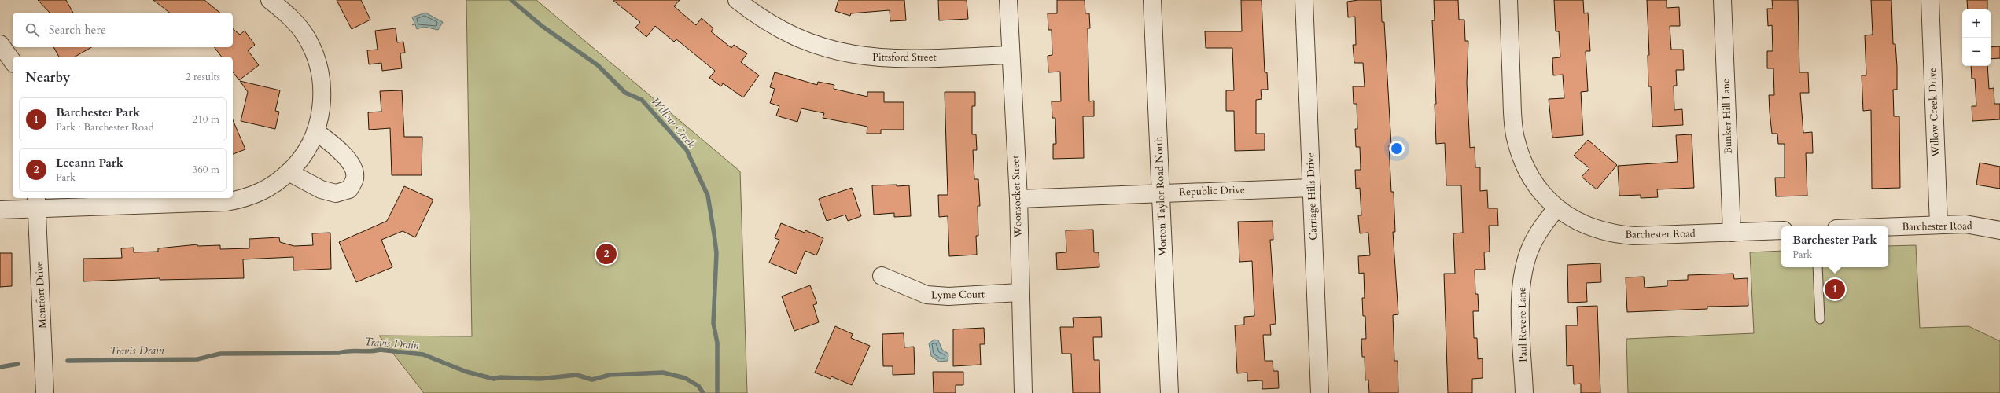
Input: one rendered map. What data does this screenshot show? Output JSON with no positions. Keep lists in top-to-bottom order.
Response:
{
  "streets": {
    "street": [
      "Pittsford Street",
      "Willow Creek Drive",
      "Bunker Hill Lane",
      "Republic Drive",
      "Woonsocket Street",
      "Morton Taylor Road North",
      "Carriage Hills Drive",
      "Barchester Road",
      "Montfort Drive",
      "Lyme Court",
      "Paul Revere Lane"
    ]
  },
  "crossings": [
    ["Pittsford Street", "Woonsocket Street"],
    ["Willow Creek Drive", "Barchester Road"],
    ["Bunker Hill Lane", "Barchester Road"],
    ["Republic Drive", "Woonsocket Street"],
    ["Republic Drive", "Morton Taylor Road North"],
    ["Republic Drive", "Carriage Hills Drive"],
    ["Woonsocket Street", "Lyme Court"],
    ["Barchester Road", "Paul Revere Lane"]
  ],
  "water": ["Willow Creek", "Travis Drain"],
  "page": {
    "map_buttons": ["+", "−"],
    "search": "Search here",
    "heading": ["Nearby", "2 results"],
    "list": [
      {
        "mark": "1",
        "name": "Barchester Park",
        "note": "Park · Barchester Road",
        "value": "210 m"
      },
      {
        "mark": "2",
        "name": "Leeann Park",
        "note": "Park",
        "value": "360 m"
      }
    ],
    "popup": ["Barchester Park", "Park"],
    "pins": ["2", "1"]
  }
}
